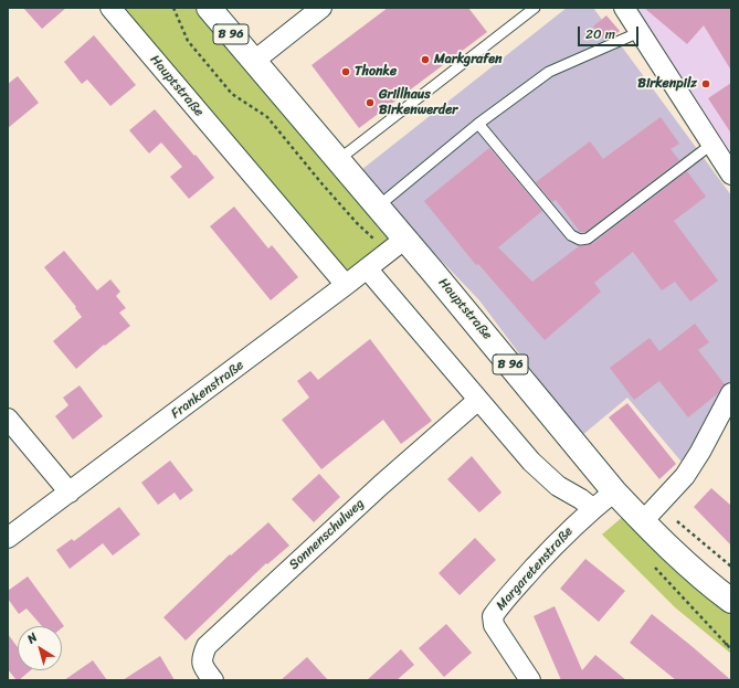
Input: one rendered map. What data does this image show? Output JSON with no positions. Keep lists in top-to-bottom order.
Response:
{
  "streets": {
    "main road": ["B 96", "Hauptstraße"],
    "street": ["Frankenstraße", "Sonnenschulweg", "Margaretenstraße"]
  },
  "crossings": [
    ["Hauptstraße", "Frankenstraße"],
    ["Hauptstraße", "Margaretenstraße"]
  ],
  "places": [
    "Markgrafen",
    "Thonke",
    "Birkenpilz",
    "Grillhaus Birkenwerder"
  ],
  "scale_bar": "20 m",
  "north": "top left"
}
